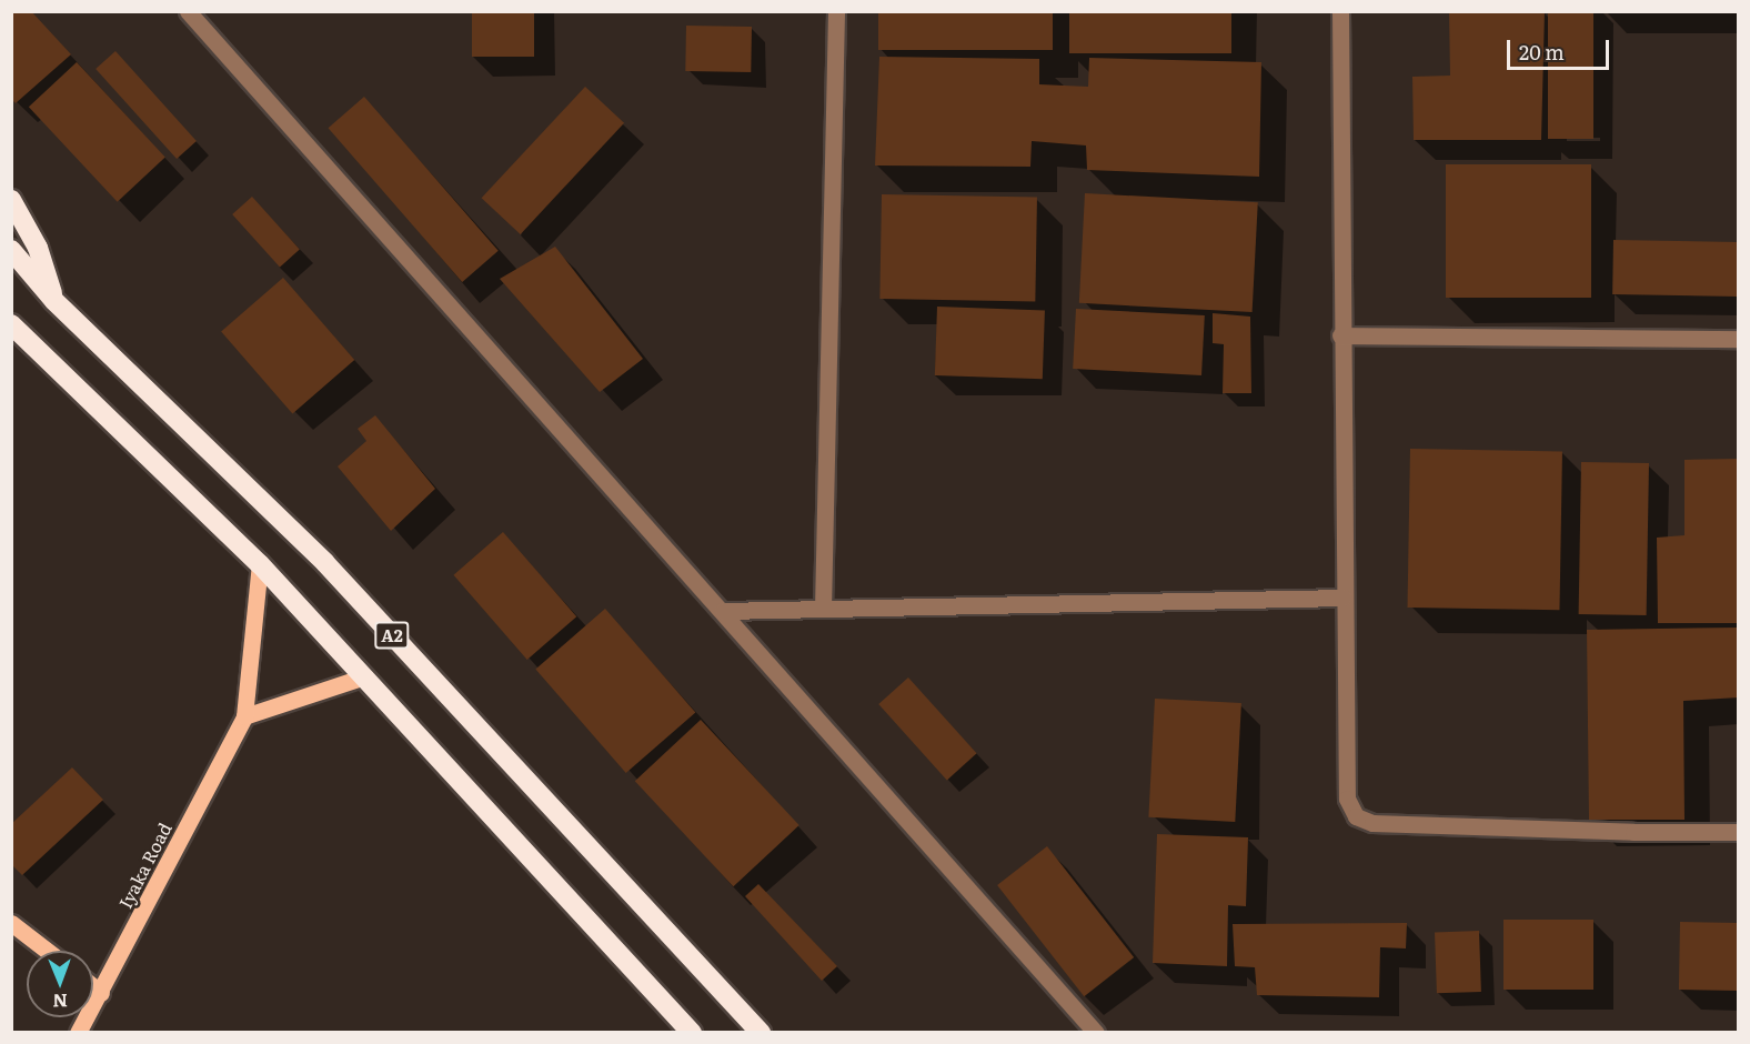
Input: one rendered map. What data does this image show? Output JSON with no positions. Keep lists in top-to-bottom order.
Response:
{
  "streets": {
    "highway": ["A2"],
    "main road": ["Iyaka Road"]
  },
  "scale_bar": "20 m",
  "north": "bottom"
}
